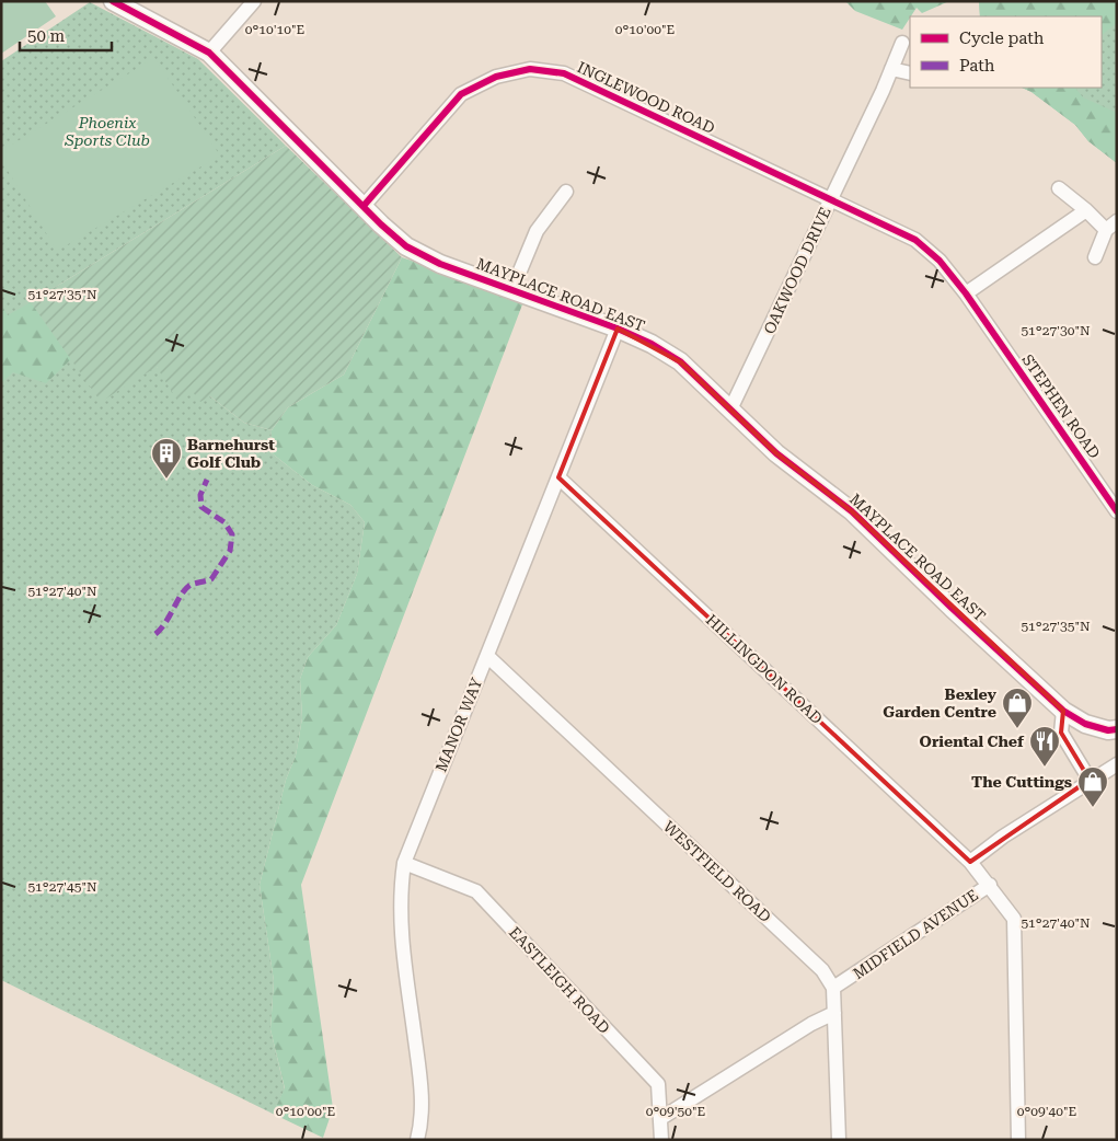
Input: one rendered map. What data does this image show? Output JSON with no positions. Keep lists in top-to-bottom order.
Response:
{
  "streets": {
    "street": [
      "INGLEWOOD ROAD",
      "OAKWOOD DRIVE",
      "MAYPLACE ROAD EAST",
      "STEPHEN ROAD",
      "HILLINGDON ROAD",
      "MANOR WAY",
      "WESTFIELD ROAD",
      "MIDFIELD AVENUE",
      "EASTLEIGH ROAD"
    ]
  },
  "crossings": [
    ["INGLEWOOD ROAD", "OAKWOOD DRIVE"],
    ["INGLEWOOD ROAD", "MAYPLACE ROAD EAST"],
    ["INGLEWOOD ROAD", "STEPHEN ROAD"],
    ["OAKWOOD DRIVE", "MAYPLACE ROAD EAST"],
    ["OAKWOOD DRIVE", "STEPHEN ROAD"],
    ["MAYPLACE ROAD EAST", "MANOR WAY"],
    ["HILLINGDON ROAD", "MANOR WAY"],
    ["HILLINGDON ROAD", "MIDFIELD AVENUE"],
    ["MANOR WAY", "WESTFIELD ROAD"],
    ["MANOR WAY", "EASTLEIGH ROAD"],
    ["WESTFIELD ROAD", "MIDFIELD AVENUE"]
  ],
  "parks": ["Phoenix Sports Club"],
  "places": {
    "building": ["Barnehurst Golf Club"],
    "shop": ["Bexley Garden Centre", "The Cuttings"],
    "restaurant": ["Oriental Chef"]
  },
  "legend": ["Cycle path", "Path"],
  "scale_bar": "50 m",
  "coordinates": [
    "0°10'10\"E",
    "0°10'00\"E",
    "51°27'35\"N",
    "51°27'30\"N",
    "51°27'40\"N",
    "51°27'45\"N",
    "0°09'50\"E",
    "0°09'40\"E"
  ]
}
